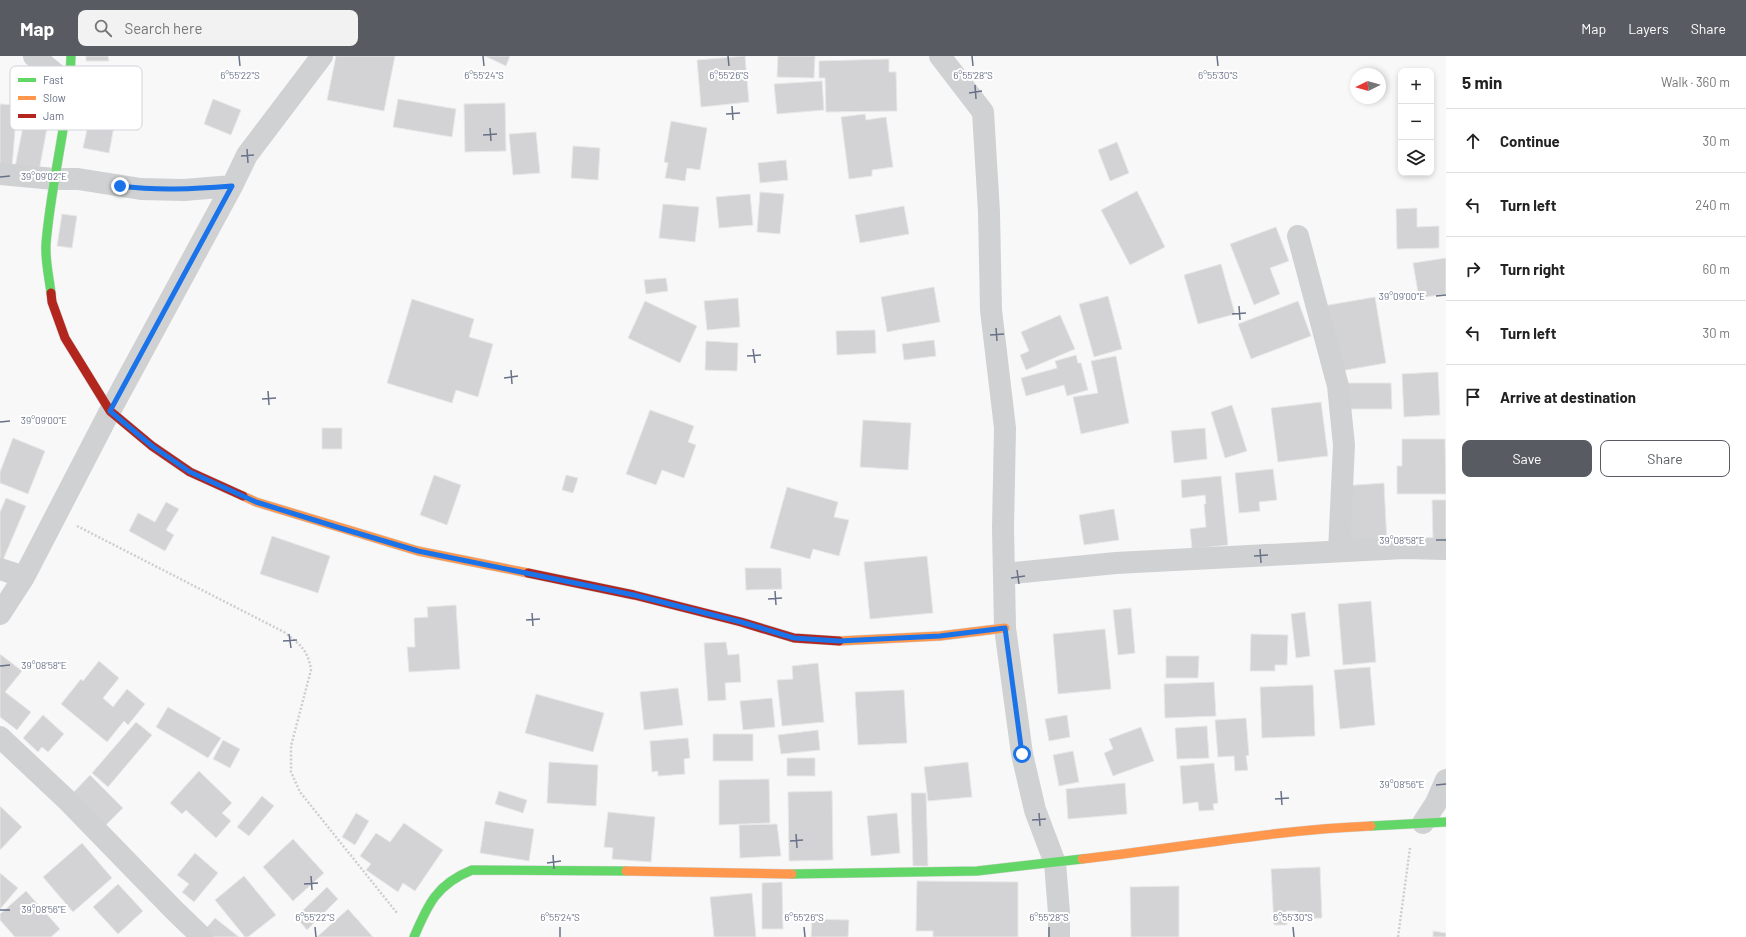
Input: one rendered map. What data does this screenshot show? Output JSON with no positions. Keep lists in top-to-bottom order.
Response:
{
  "legend": ["Fast", "Slow", "Jam"],
  "north": "left",
  "page": {
    "header": "Map",
    "search": "Search here",
    "nav": ["Map", "Layers", "Share"],
    "heading": ["5 min", "Walk · 360 m"],
    "map_buttons": ["+", "−"],
    "list": [
      ["Continue", "30 m"],
      ["Turn left", "240 m"],
      ["Turn right", "60 m"],
      ["Turn left", "30 m"],
      "Arrive at destination"
    ],
    "buttons": ["Save", "Share"]
  },
  "coordinates": [
    "6°55'22\"S",
    "6°55'24\"S",
    "6°55'26\"S",
    "6°55'28\"S",
    "6°55'30\"S",
    "39°09'02\"E",
    "39°09'00\"E",
    "39°08'58\"E",
    "39°08'56\"E"
  ]
}
